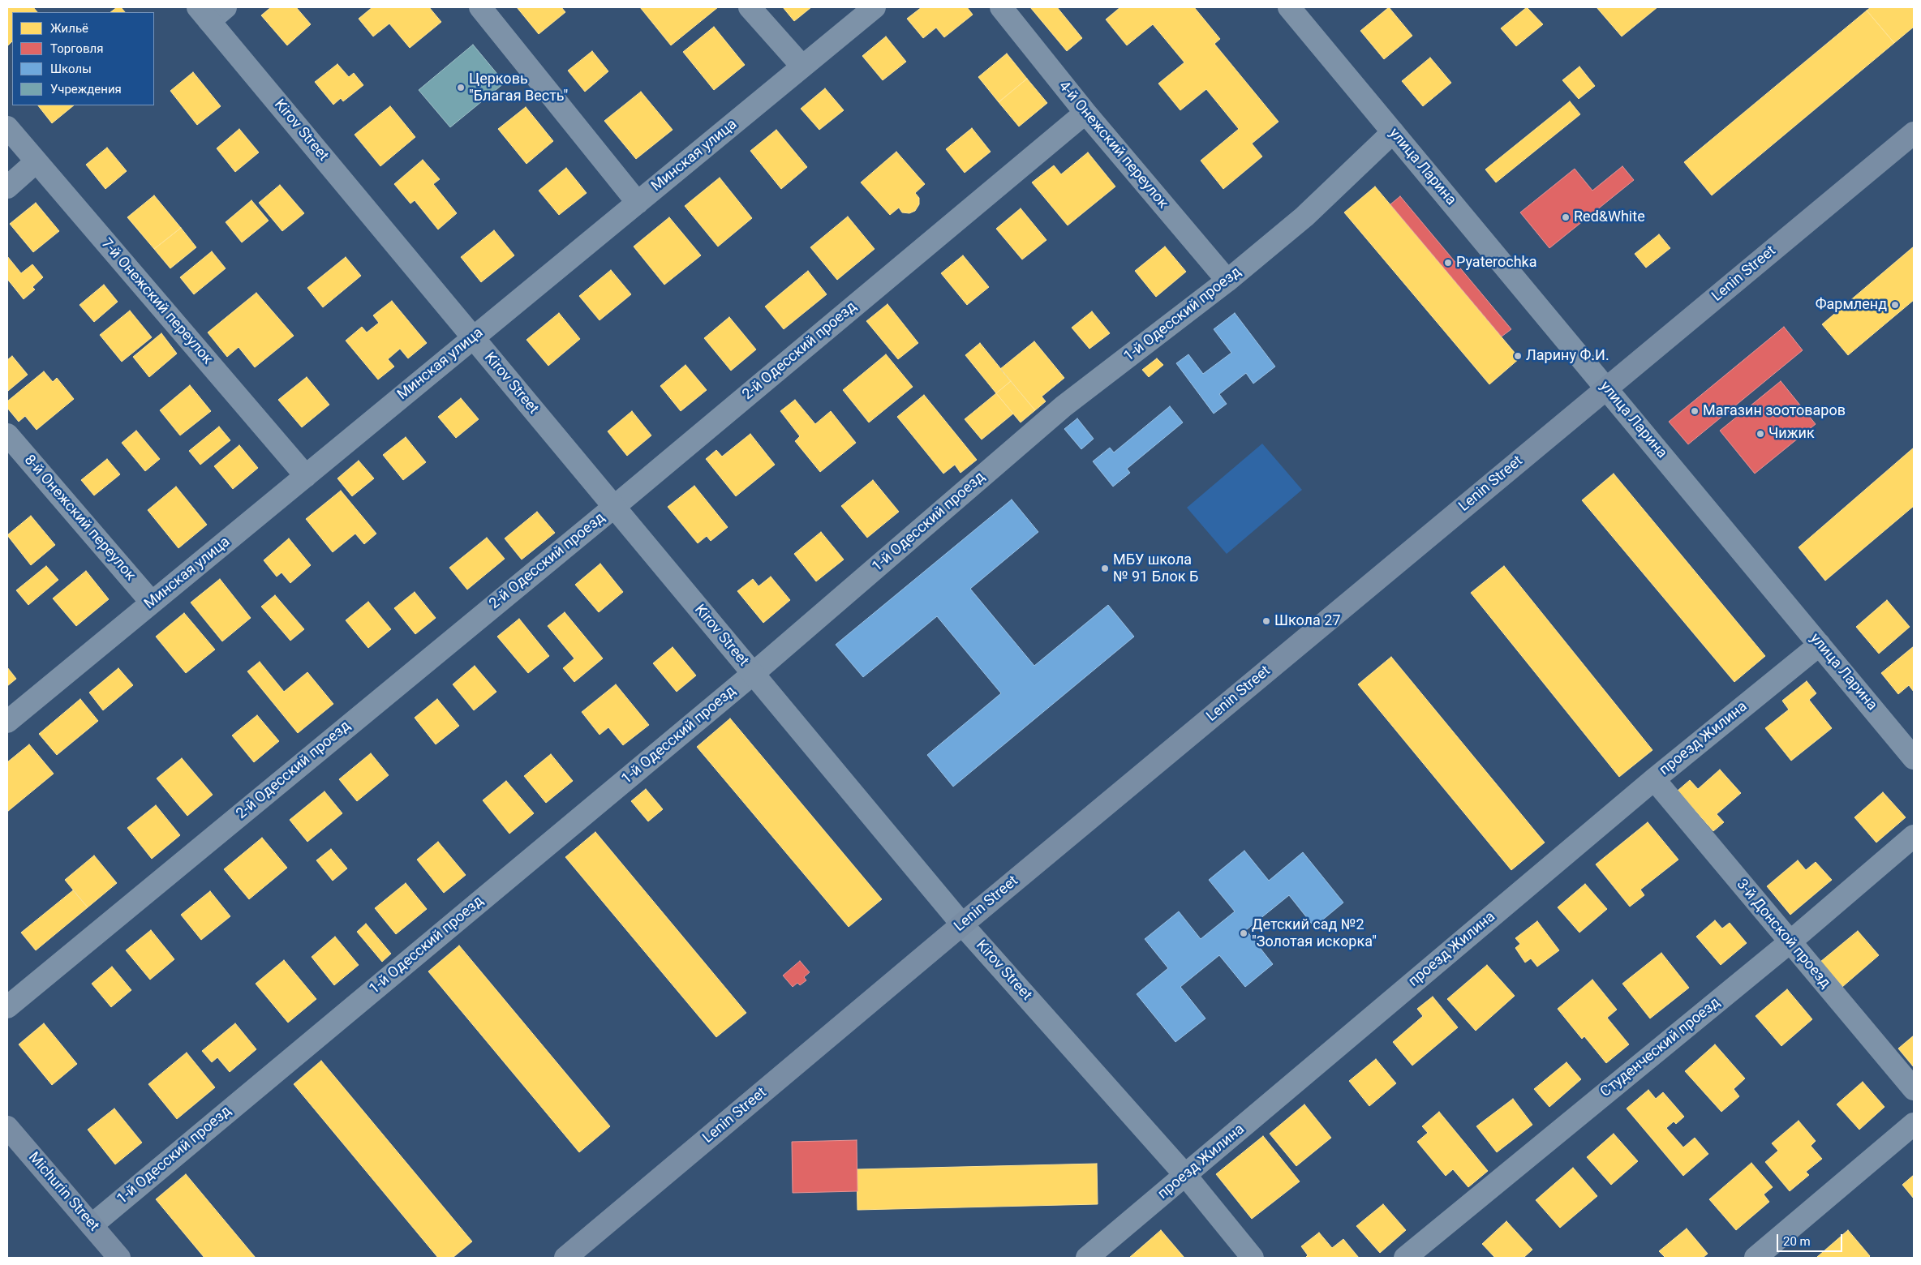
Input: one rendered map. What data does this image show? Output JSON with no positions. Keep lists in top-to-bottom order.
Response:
{
  "streets": {
    "main road": ["Lenin Street", "Michurin Street"],
    "street": [
      "Kirov Street",
      "4-й Онежский переулок",
      "Минская улица",
      "улица Ларина",
      "7-й Онежский переулок",
      "1-й Одесский проезд",
      "2-й Одесский проезд",
      "8-й Онежский переулок",
      "проезд Жилина",
      "3-й Донской проезд",
      "Студенческий проезд"
    ]
  },
  "crossings": [
    ["Kirov Street", "Минская улица"],
    ["Kirov Street", "Lenin Street"],
    ["Kirov Street", "1-й Одесский проезд"],
    ["Kirov Street", "2-й Одесский проезд"],
    ["Kirov Street", "проезд Жилина"],
    ["4-й Онежский переулок", "1-й Одесский проезд"],
    ["4-й Онежский переулок", "2-й Одесский проезд"],
    ["Минская улица", "7-й Онежский переулок"],
    ["Минская улица", "8-й Онежский переулок"],
    ["улица Ларина", "Lenin Street"],
    ["улица Ларина", "1-й Одесский проезд"],
    ["улица Ларина", "проезд Жилина"],
    ["1-й Одесский проезд", "Michurin Street"],
    ["проезд Жилина", "3-й Донской проезд"],
    ["3-й Донской проезд", "Студенческий проезд"]
  ],
  "places": [
    "Церковь \"Благая Весть\"",
    "Red&White",
    "Pyaterochka",
    "Фармленд",
    "Ларину Ф.И.",
    "Магазин зоотоваров",
    "Чижик",
    "МБУ школа № 91 Блок Б",
    "Школа 27",
    "Детский сад №2 \"Золотая искорка\""
  ],
  "legend": [
    "Жильё",
    "Торговля",
    "Школы",
    "Учреждения"
  ],
  "scale_bar": "20 m"
}
